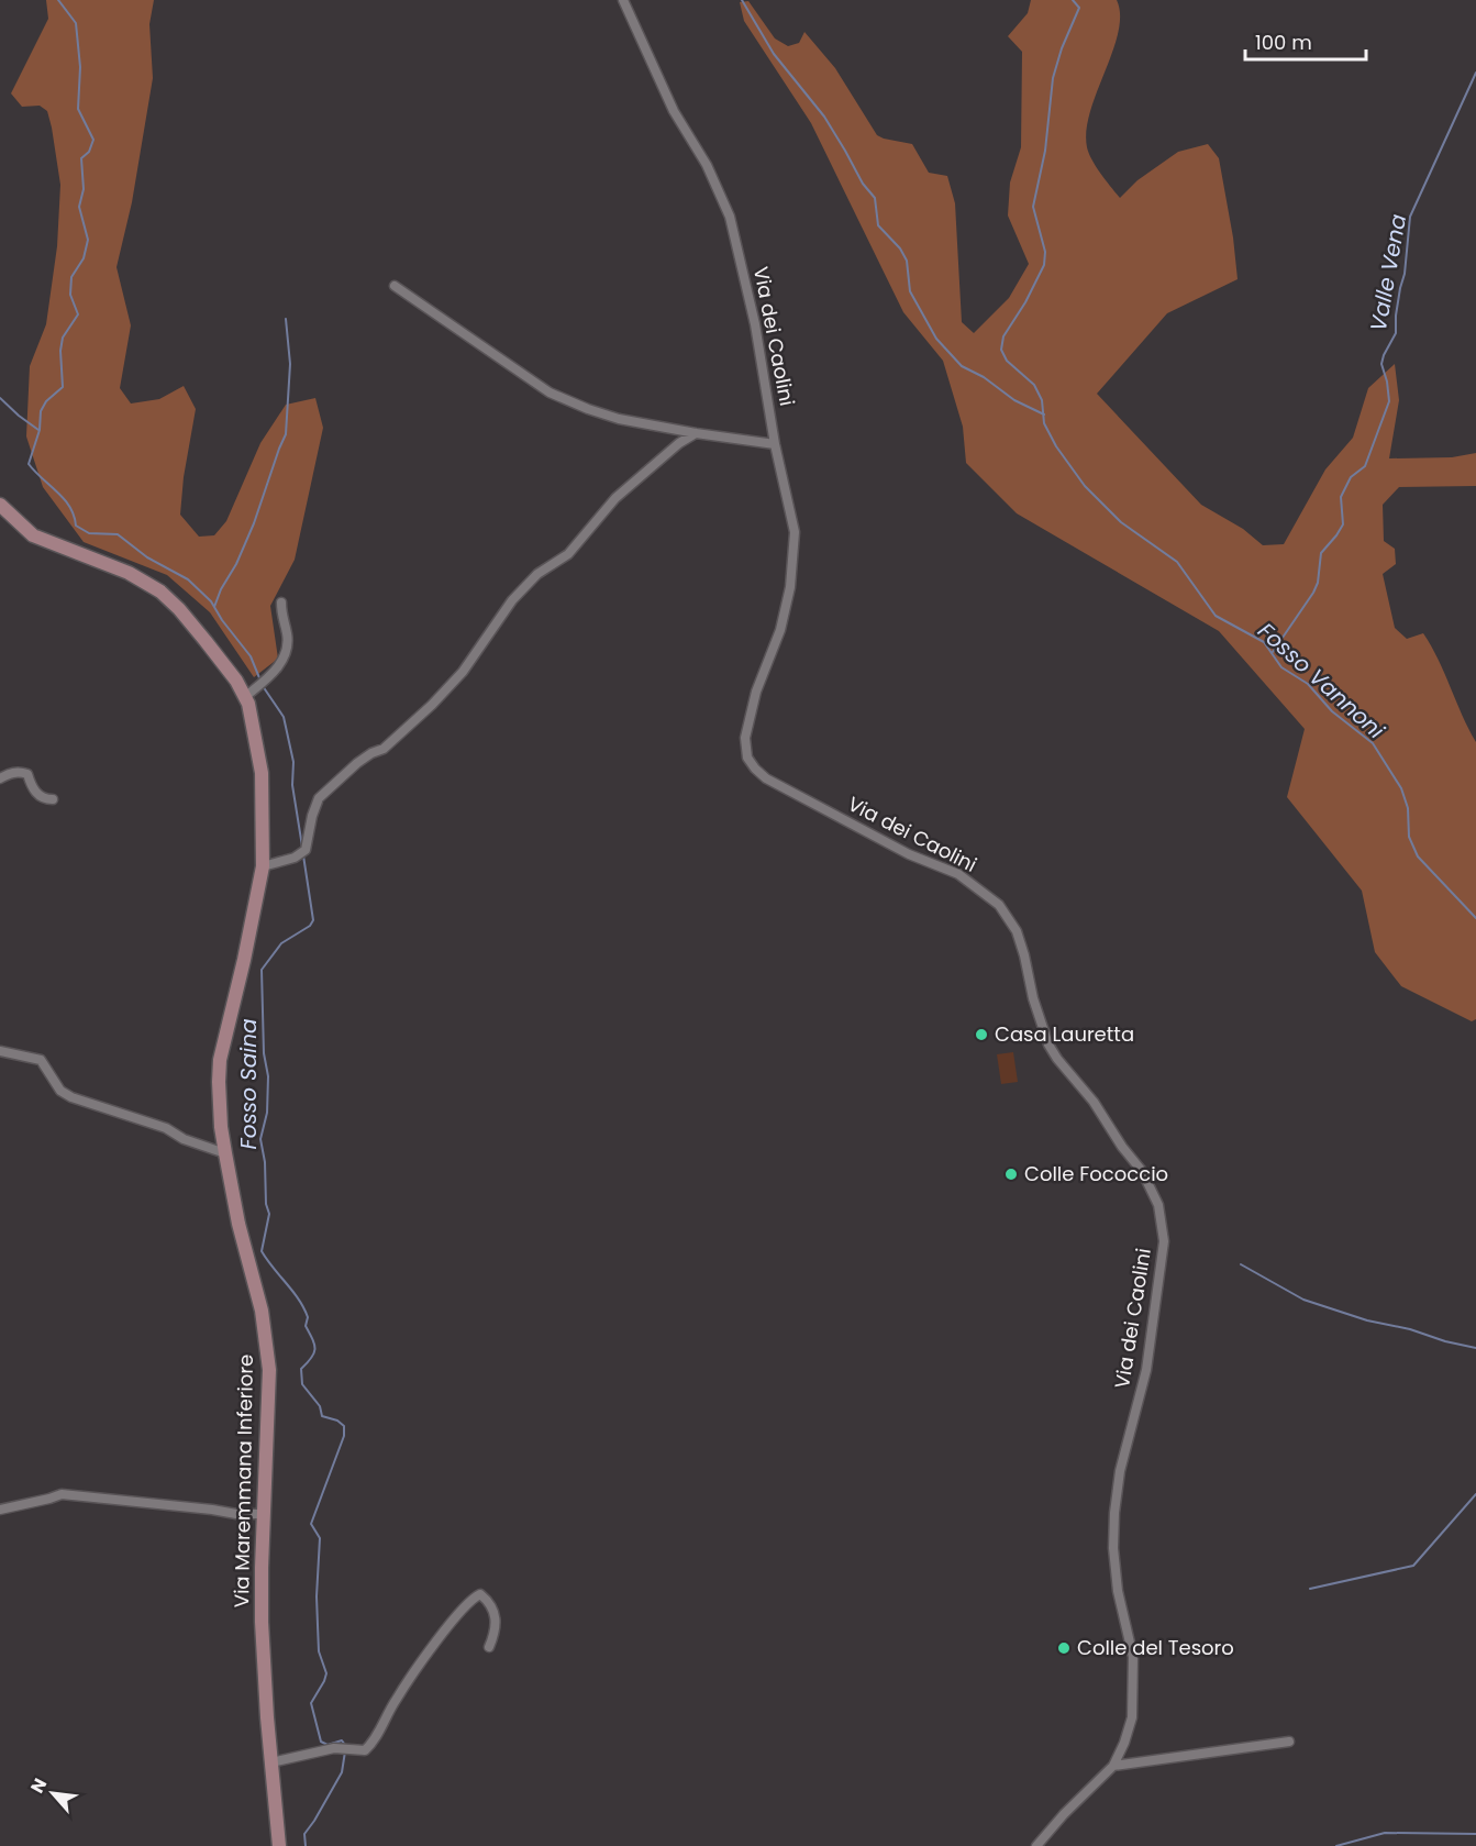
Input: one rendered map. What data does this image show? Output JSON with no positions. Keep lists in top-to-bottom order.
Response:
{
  "streets": {
    "main road": ["Via Maremmana Inferiore"],
    "street": ["Via dei Caolini"]
  },
  "water": ["Valle Vena", "Fosso Vannoni", "Fosso Saina"],
  "places": ["Casa Lauretta", "Colle Fococcio", "Colle del Tesoro"],
  "scale_bar": "100 m",
  "north": "top left"
}
